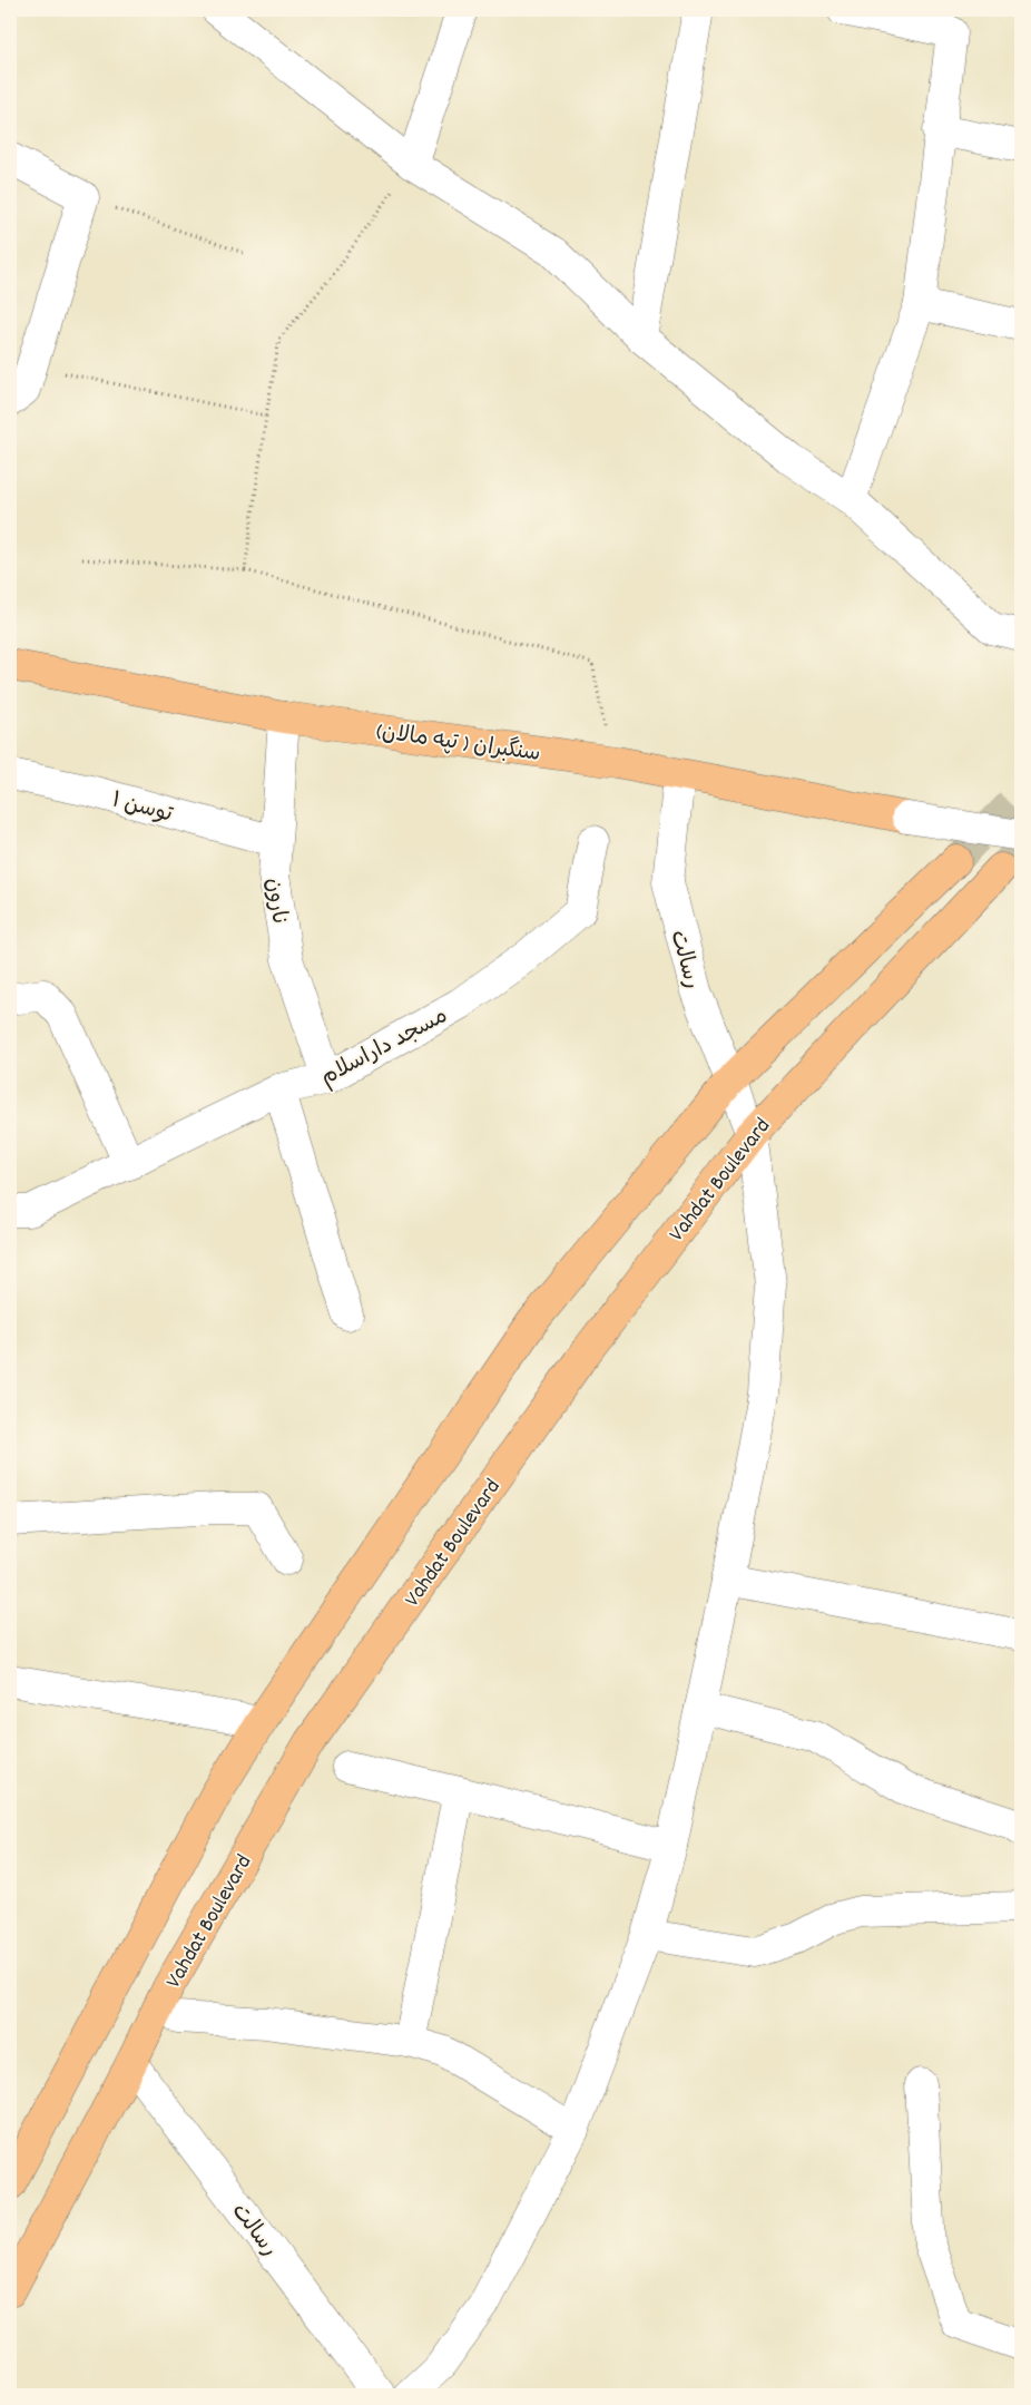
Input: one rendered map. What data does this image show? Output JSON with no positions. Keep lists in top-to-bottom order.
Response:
{
  "streets": {
    "main road": ["سنگبران ( تپه مالان)", "Vahdat Boulevard"],
    "street": [
      "توسن ۱",
      "نارون",
      "رسالت",
      "مسجد داراسلام"
    ]
  },
  "crossings": [
    ["سنگبران ( تپه مالان)", "نارون"],
    ["سنگبران ( تپه مالان)", "رسالت"],
    ["توسن ۱", "نارون"],
    ["نارون", "مسجد داراسلام"],
    ["رسالت", "Vahdat Boulevard"]
  ]
}
